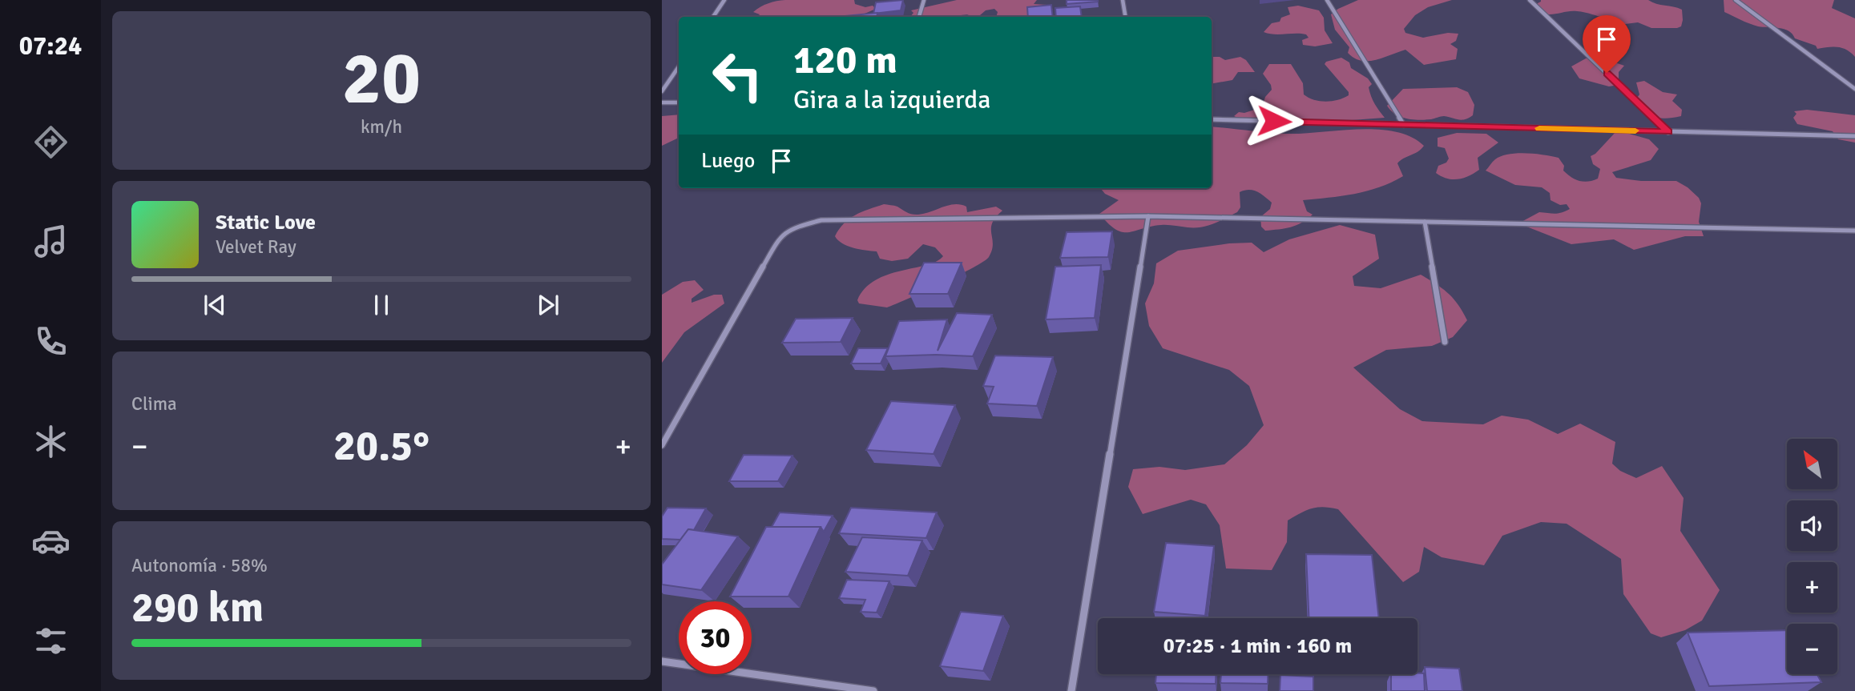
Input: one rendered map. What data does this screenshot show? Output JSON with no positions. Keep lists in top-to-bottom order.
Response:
{
  "north": "top left",
  "page": {
    "tabs": "07:24",
    "tile": [
      ["20", "km/h"],
      "Clima",
      ["Autonomía · 58%", "290 km"]
    ],
    "turn": ["120 m", "Gira a la izquierda"],
    "then": "Luego",
    "song": ["Static Love", "Velvet Ray"],
    "heat": ["−", "20.5°", "+"],
    "map_buttons": ["+", "−"],
    "limit": "30",
    "trip": "07:25 · 1 min · 160 m"
  }
}
